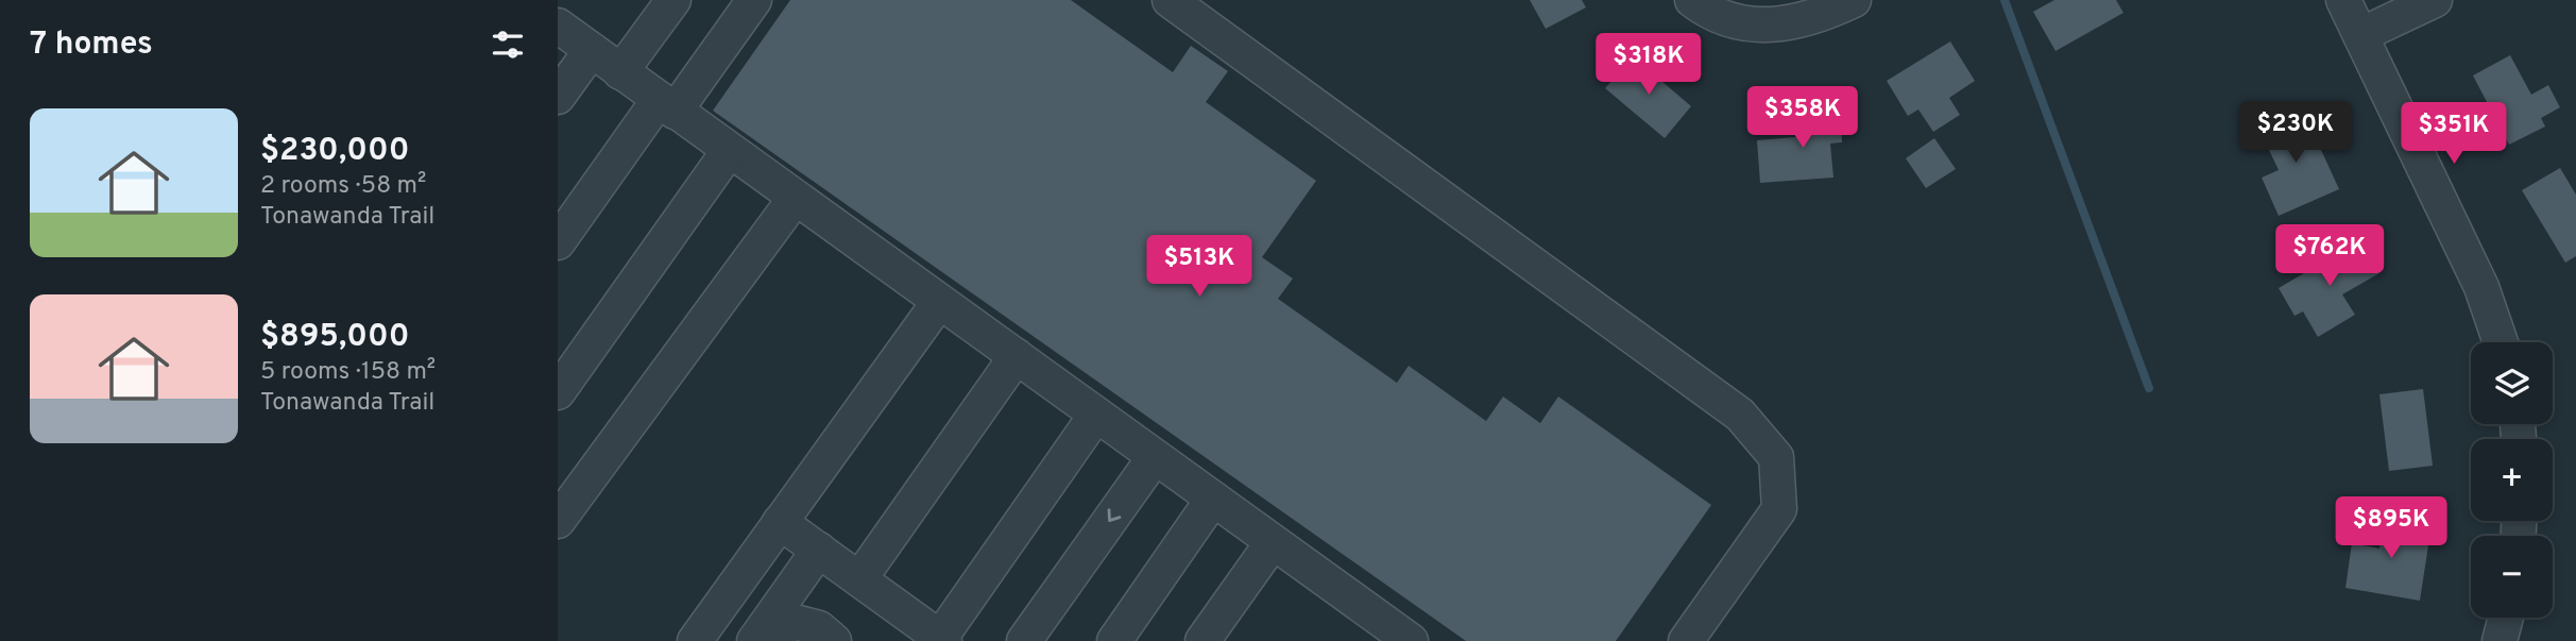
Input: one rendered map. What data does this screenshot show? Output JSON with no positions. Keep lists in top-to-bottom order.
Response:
{
  "page": {
    "heading": "7 homes",
    "price": [
      "$318K",
      "$358K",
      "$230K",
      "$351K",
      "$762K",
      "$513K",
      "$895K"
    ],
    "list": [
      {
        "name": "$230,000",
        "note": "2 rooms · 58 m² · Tonawanda Trail"
      },
      {
        "name": "$895,000",
        "note": "5 rooms · 158 m² · Tonawanda Trail"
      }
    ],
    "map_buttons": ["+", "−"]
  }
}
